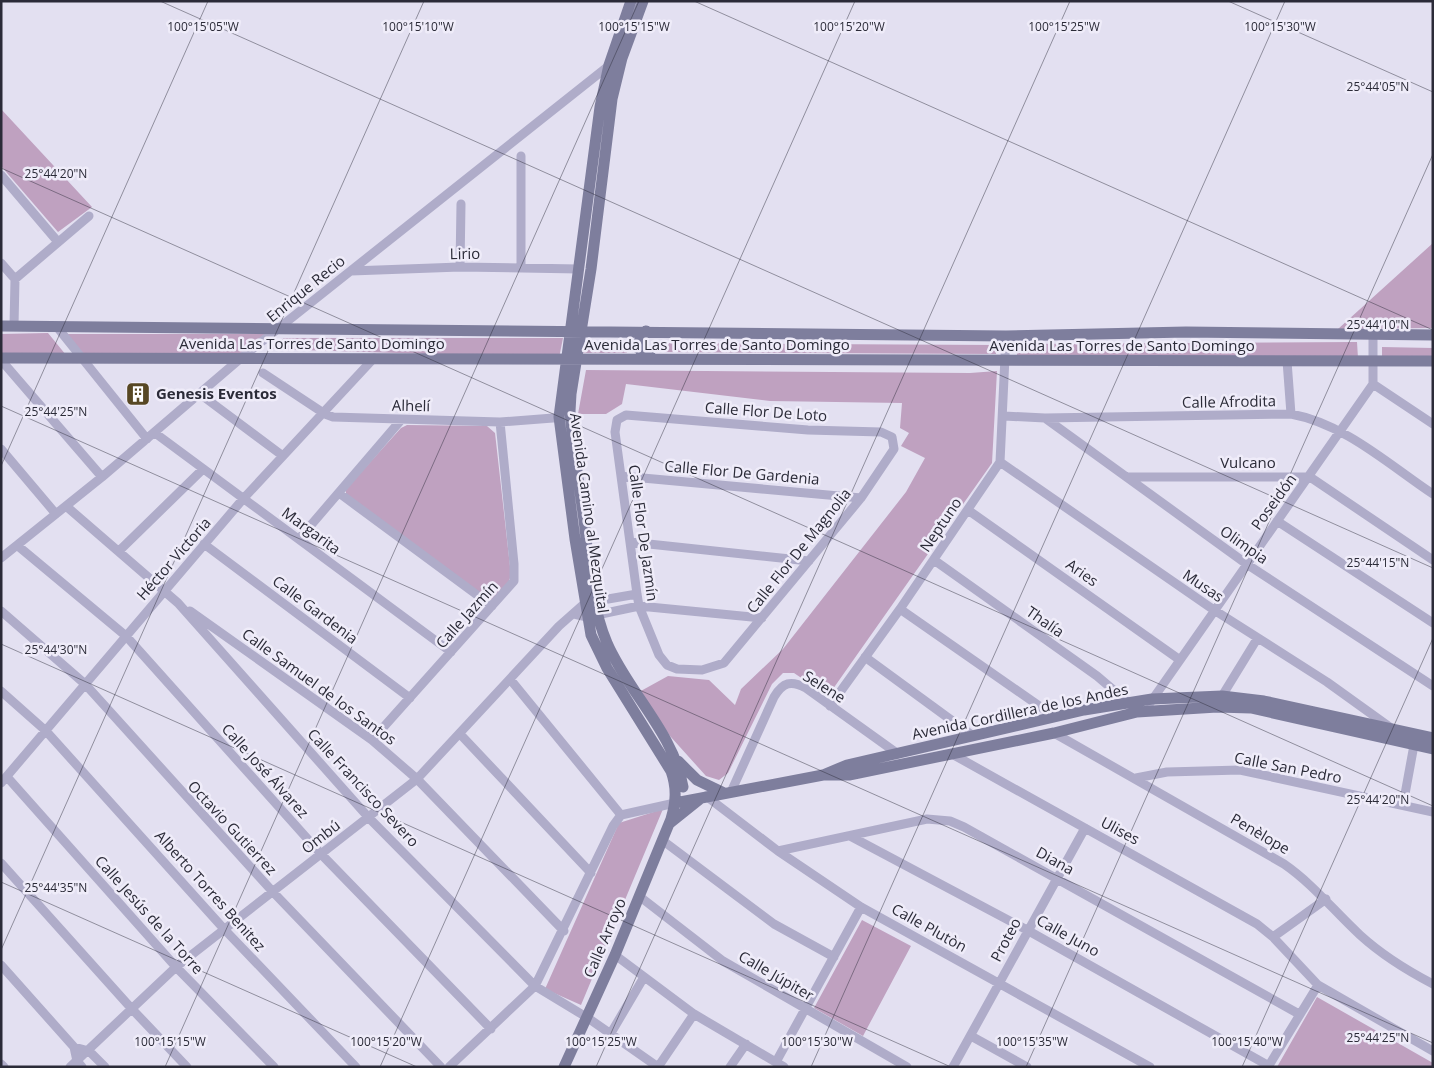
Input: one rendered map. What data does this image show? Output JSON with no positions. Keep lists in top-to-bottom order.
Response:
{
  "streets": {
    "street": [
      "Lirio",
      "Enrique Recio",
      "Avenida Las Torres de Santo Domingo",
      "Calle Afrodita",
      "Alhelí",
      "Calle Flor De Loto",
      "Vulcano",
      "Calle Flor De Gardenia",
      "Poseidón",
      "Avenida Camino al Mezquital",
      "Neptuno",
      "Margarita",
      "Calle Flor De Jazmín",
      "Olimpia",
      "Calle Flor De Magnolia",
      "Héctor Victoria",
      "Aries",
      "Musas",
      "Calle Gardenia",
      "Calle Jazmín",
      "Thalía",
      "Calle Samuel de los Santos",
      "Selene",
      "Avenida Cordillera de los Andes",
      "Calle San Pedro",
      "Calle José Álvarez",
      "Calle Francisco Severo",
      "Octavio Gutierrez",
      "Ulises",
      "Penèlope",
      "Ombú",
      "Diana",
      "Alberto Torres Benitez",
      "Calle Jesús de la Torre",
      "Calle Plutòn",
      "Calle Juno",
      "Calle Arroyo",
      "Proteo",
      "Calle Júpiter"
    ]
  },
  "crossings": [
    ["Lirio", "Enrique Recio"],
    ["Lirio", "Avenida Camino al Mezquital"],
    ["Enrique Recio", "Avenida Las Torres de Santo Domingo"],
    ["Enrique Recio", "Avenida Camino al Mezquital"],
    ["Enrique Recio", "Margarita"],
    ["Enrique Recio", "Calle José Álvarez"],
    ["Enrique Recio", "Calle Francisco Severo"],
    ["Avenida Las Torres de Santo Domingo", "Avenida Camino al Mezquital"],
    ["Avenida Las Torres de Santo Domingo", "Neptuno"],
    ["Avenida Las Torres de Santo Domingo", "Margarita"],
    ["Avenida Las Torres de Santo Domingo", "Héctor Victoria"],
    ["Calle Afrodita", "Poseidón"],
    ["Calle Afrodita", "Neptuno"],
    ["Calle Afrodita", "Olimpia"],
    ["Alhelí", "Avenida Camino al Mezquital"],
    ["Alhelí", "Héctor Victoria"],
    ["Alhelí", "Calle Jazmín"],
    ["Calle Flor De Loto", "Calle Flor De Jazmín"],
    ["Calle Flor De Loto", "Calle Flor De Magnolia"],
    ["Vulcano", "Poseidón"],
    ["Vulcano", "Olimpia"],
    ["Calle Flor De Gardenia", "Calle Flor De Jazmín"],
    ["Calle Flor De Gardenia", "Calle Flor De Magnolia"],
    ["Poseidón", "Olimpia"],
    ["Poseidón", "Aries"],
    ["Poseidón", "Musas"],
    ["Poseidón", "Thalía"],
    ["Poseidón", "Avenida Cordillera de los Andes"],
    ["Avenida Camino al Mezquital", "Avenida Cordillera de los Andes"],
    ["Avenida Camino al Mezquital", "Ombú"],
    ["Avenida Camino al Mezquital", "Calle Arroyo"],
    ["Neptuno", "Aries"],
    ["Neptuno", "Musas"],
    ["Neptuno", "Thalía"],
    ["Neptuno", "Selene"],
    ["Margarita", "Héctor Victoria"],
    ["Margarita", "Calle Jazmín"],
    ["Calle Flor De Jazmín", "Calle Flor De Magnolia"],
    ["Héctor Victoria", "Calle Gardenia"],
    ["Héctor Victoria", "Calle José Álvarez"],
    ["Héctor Victoria", "Calle Francisco Severo"],
    ["Héctor Victoria", "Octavio Gutierrez"],
    ["Héctor Victoria", "Alberto Torres Benitez"],
    ["Héctor Victoria", "Calle Jesús de la Torre"],
    ["Musas", "Avenida Cordillera de los Andes"],
    ["Calle Gardenia", "Calle Jazmín"],
    ["Calle Jazmín", "Calle Samuel de los Santos"],
    ["Thalía", "Avenida Cordillera de los Andes"],
    ["Calle Samuel de los Santos", "Calle Francisco Severo"],
    ["Calle Samuel de los Santos", "Ombú"],
    ["Selene", "Avenida Cordillera de los Andes"],
    ["Avenida Cordillera de los Andes", "Ulises"],
    ["Avenida Cordillera de los Andes", "Penèlope"],
    ["Avenida Cordillera de los Andes", "Calle Plutòn"],
    ["Avenida Cordillera de los Andes", "Calle Arroyo"],
    ["Calle San Pedro", "Penèlope"],
    ["Calle José Álvarez", "Ombú"],
    ["Calle Francisco Severo", "Ombú"],
    ["Calle Francisco Severo", "Calle Arroyo"],
    ["Octavio Gutierrez", "Ombú"],
    ["Ulises", "Proteo"],
    ["Ombú", "Alberto Torres Benitez"],
    ["Ombú", "Calle Jesús de la Torre"],
    ["Diana", "Calle Plutòn"],
    ["Diana", "Calle Juno"],
    ["Diana", "Proteo"],
    ["Calle Plutòn", "Proteo"],
    ["Calle Juno", "Proteo"],
    ["Calle Arroyo", "Calle Júpiter"]
  ],
  "places": {
    "building": ["Genesis Eventos"]
  },
  "coordinates": [
    "100°15'05\"W",
    "100°15'15\"W",
    "100°15'25\"W",
    "100°15'30\"W",
    "100°15'10\"W",
    "100°15'20\"W",
    "25°44'05\"N",
    "25°44'20\"N",
    "25°44'10\"N",
    "25°44'25\"N",
    "25°44'15\"N",
    "25°44'30\"N",
    "25°44'35\"N",
    "100°15'35\"W",
    "100°15'40\"W"
  ]
}
